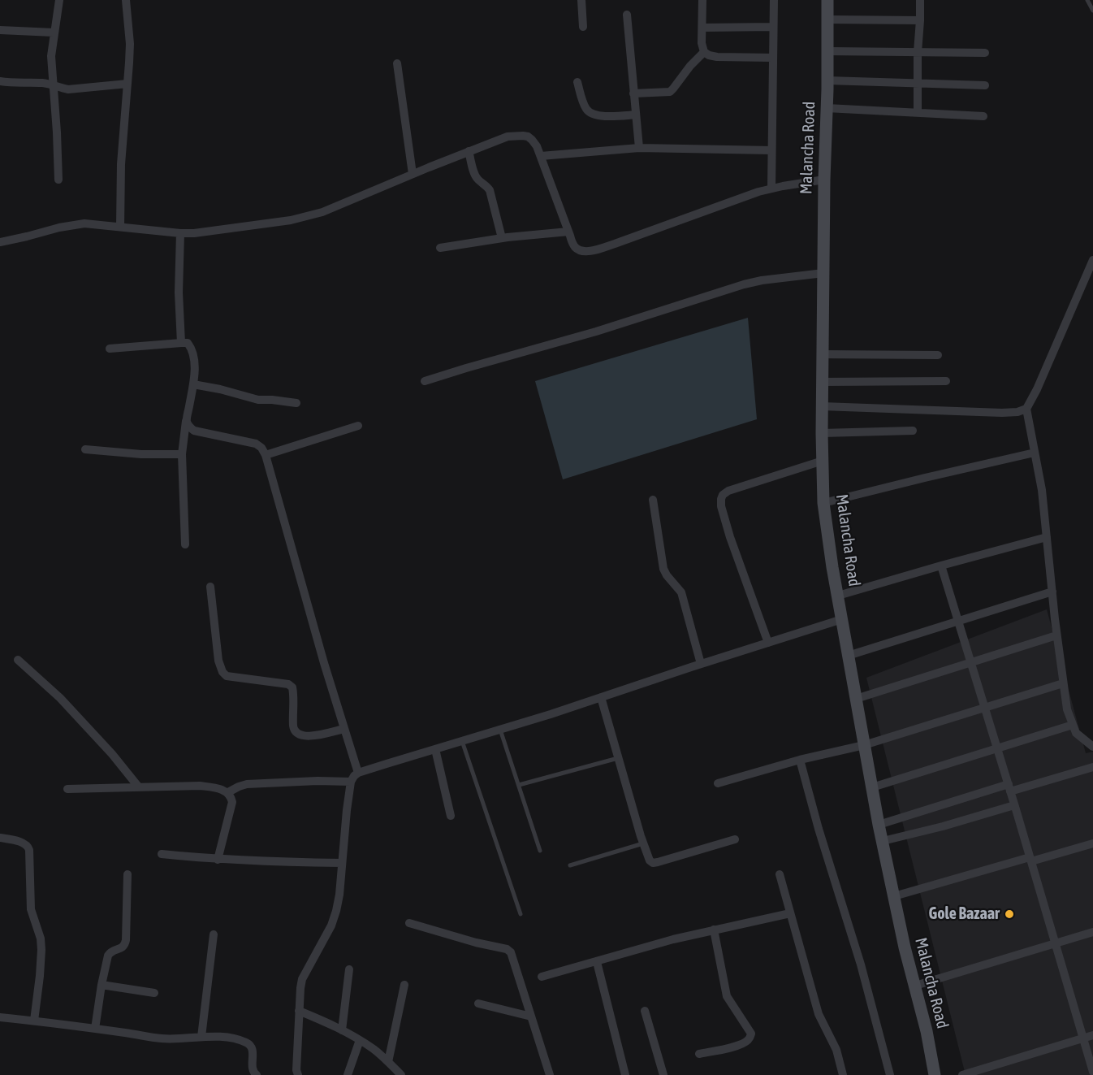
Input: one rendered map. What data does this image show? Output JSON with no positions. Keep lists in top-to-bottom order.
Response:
{
  "streets": {
    "main road": ["Malancha Road"]
  },
  "places": ["Gole Bazaar"]
}
